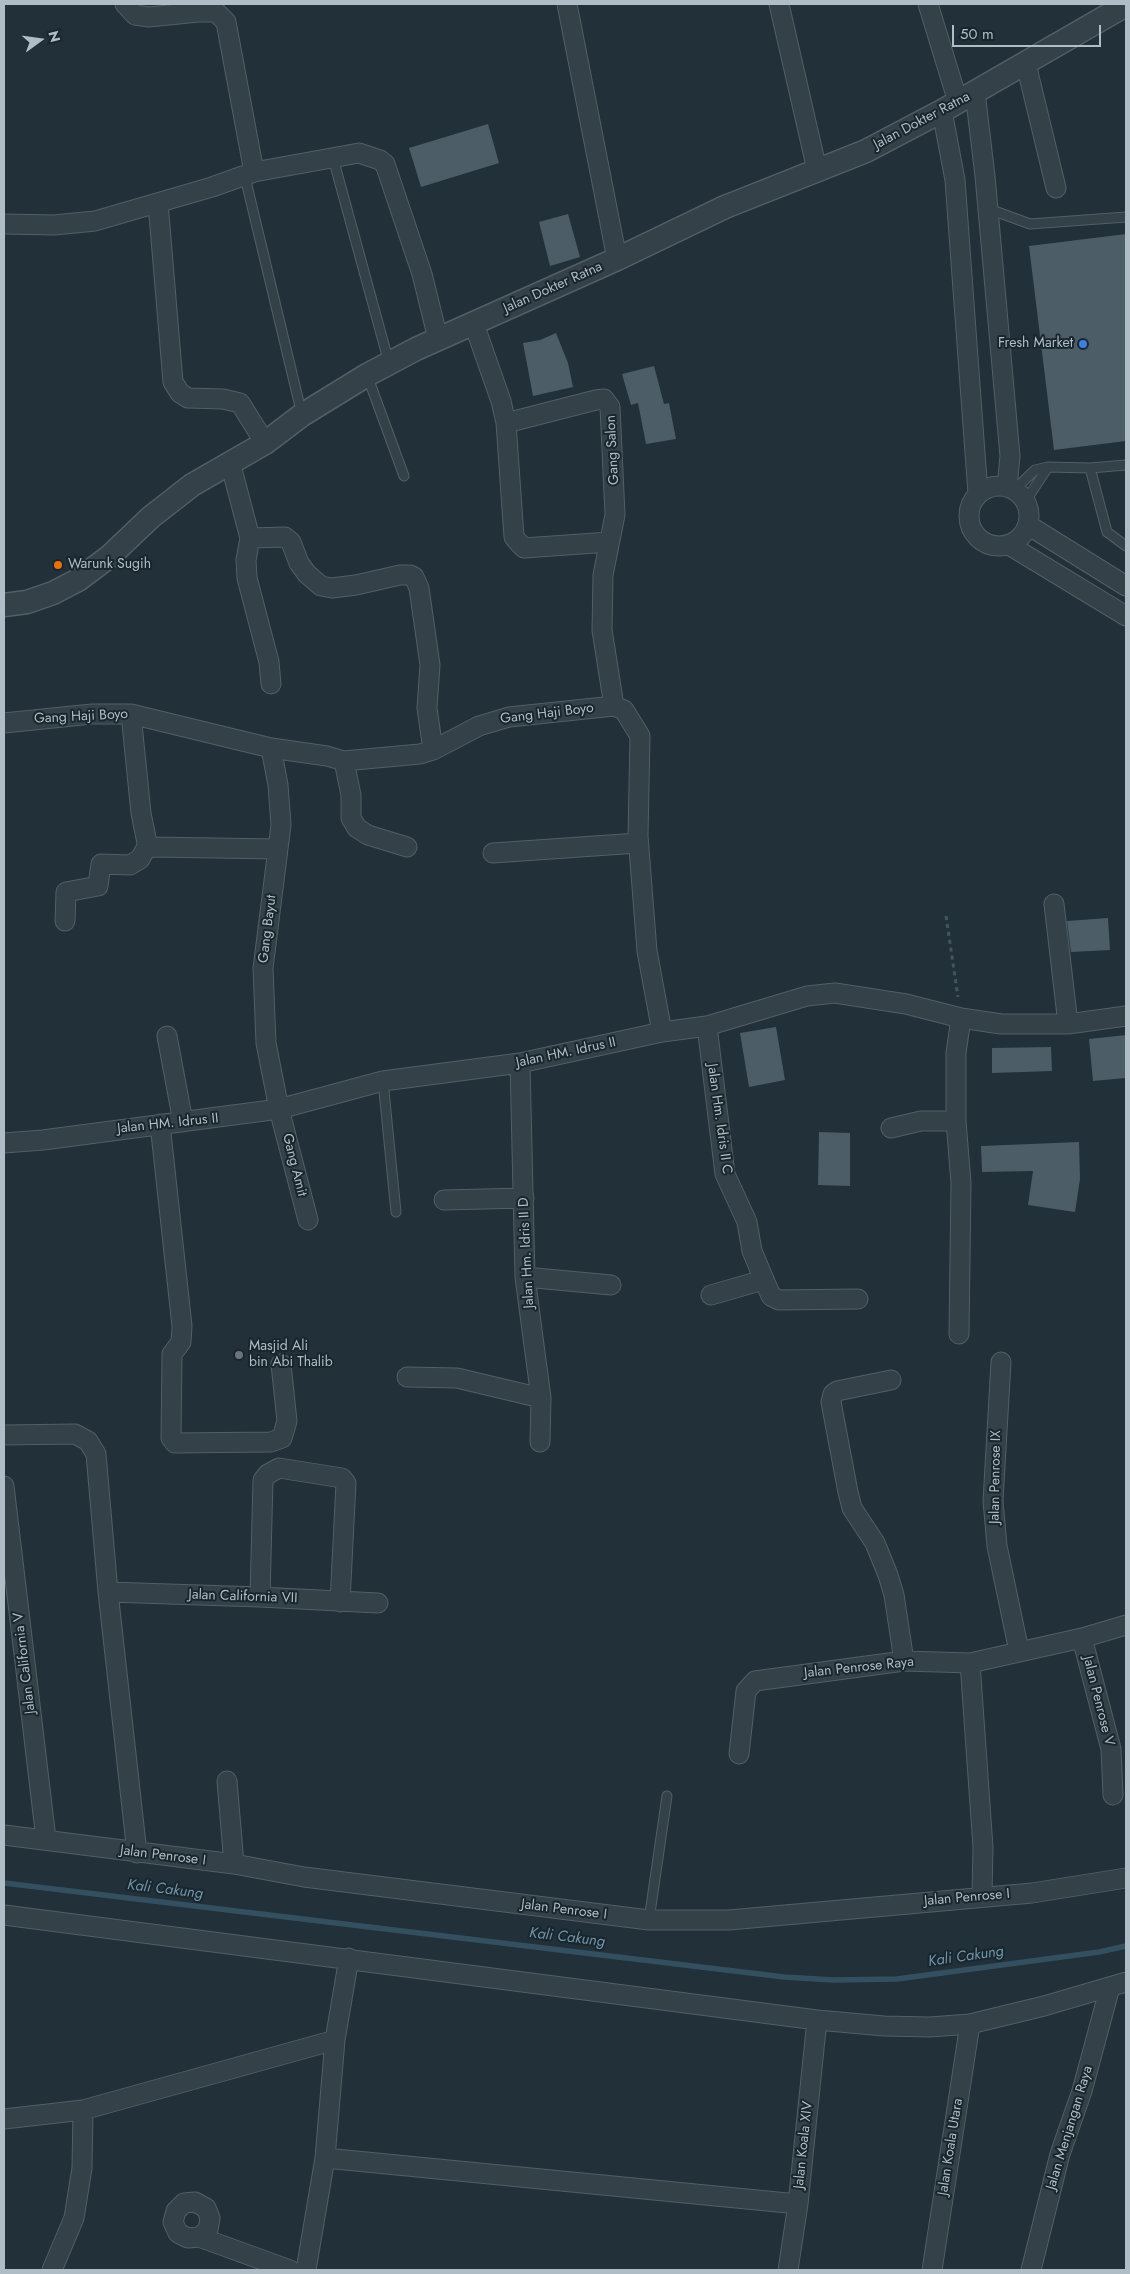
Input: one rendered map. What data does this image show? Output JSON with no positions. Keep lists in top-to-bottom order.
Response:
{
  "streets": {
    "street": [
      "Jalan Dokter Ratna",
      "Gang Salon",
      "Gang Haji Boyo",
      "Gang Bayut",
      "Jalan HM. Idrus II",
      "Jalan Hm. Idris II C",
      "Gang Amit",
      "Jalan Hm. Idris II D",
      "Jalan Penrose IX",
      "Jalan California VII",
      "Jalan California V",
      "Jalan Penrose Raya",
      "Jalan Penrose V",
      "Jalan Penrose I",
      "Jalan Menjangan Raya",
      "Jalan Koala XIV",
      "Jalan Koala Utara"
    ]
  },
  "crossings": [
    ["Gang Salon", "Gang Haji Boyo"],
    ["Gang Haji Boyo", "Gang Bayut"],
    ["Gang Haji Boyo", "Jalan HM. Idrus II"],
    ["Gang Bayut", "Jalan HM. Idrus II"],
    ["Gang Bayut", "Gang Amit"],
    ["Jalan HM. Idrus II", "Jalan Hm. Idris II C"],
    ["Jalan HM. Idrus II", "Gang Amit"],
    ["Jalan HM. Idrus II", "Jalan Hm. Idris II D"],
    ["Jalan Penrose IX", "Jalan Penrose Raya"],
    ["Jalan California V", "Jalan Penrose I"],
    ["Jalan Penrose Raya", "Jalan Penrose V"]
  ],
  "water": ["Kali Cakung"],
  "places": ["Fresh Market", "Warunk Sugih", "Masjid Ali bin Abi Thalib"],
  "scale_bar": "50 m",
  "north": "right"
}
